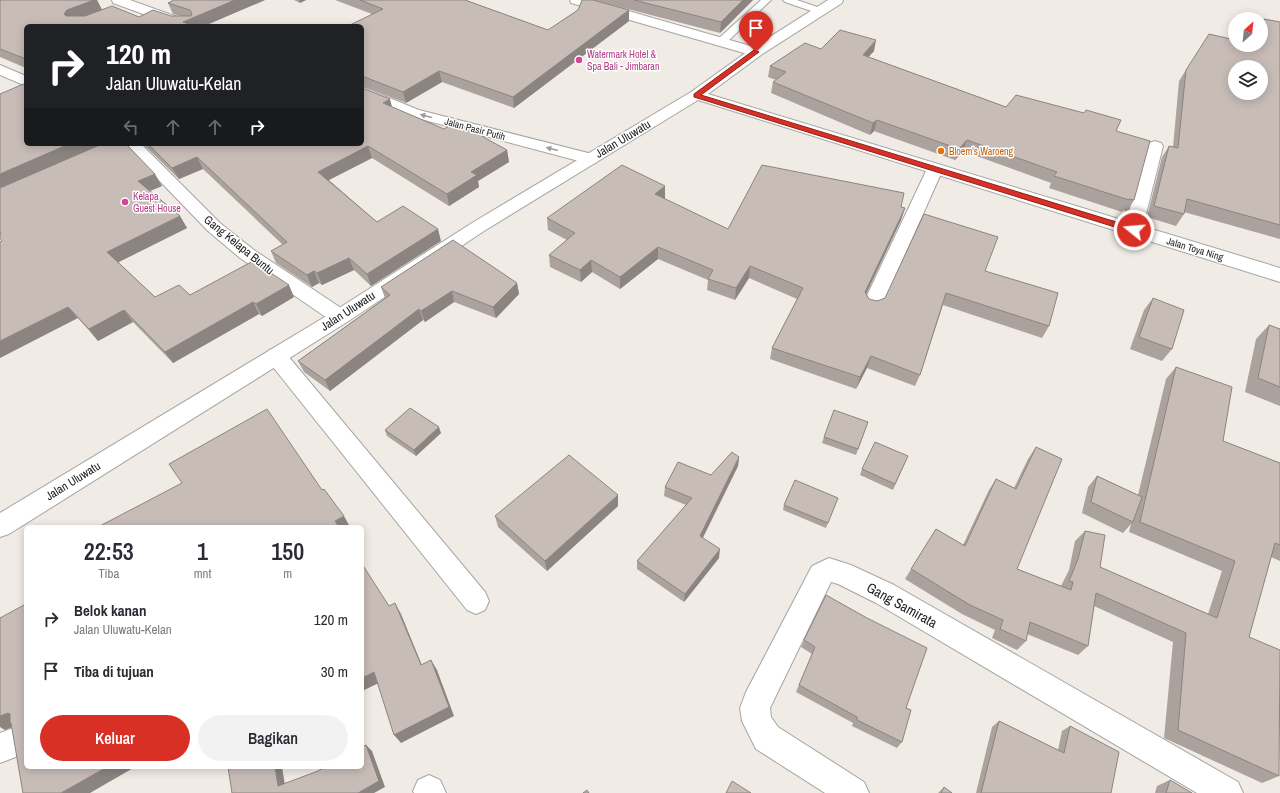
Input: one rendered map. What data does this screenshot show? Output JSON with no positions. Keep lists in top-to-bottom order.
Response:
{
  "streets": {
    "street": [
      "Jalan Pasir Putih",
      "Jalan Uluwatu",
      "Gang Kelapa Buntu",
      "Jalan Toya Ning",
      "Gang Samirata"
    ]
  },
  "crossings": [
    ["Jalan Pasir Putih", "Jalan Uluwatu"],
    ["Jalan Uluwatu", "Gang Kelapa Buntu"],
    ["Jalan Uluwatu", "Jalan Toya Ning"]
  ],
  "one_way": ["Jalan Pasir Putih"],
  "places": ["Watermark Hotel & Spa Bali - Jimbaran", "Bloem's Waroeng", "Kelapa Guest House"],
  "north": "top right",
  "page": {
    "turn": ["120 m", "Jalan Uluwatu-Kelan"],
    "eta": [
      "22:53",
      "Tiba",
      "1",
      "mnt",
      "150",
      "m"
    ],
    "list": [
      {
        "name": "Belok kanan",
        "note": "Jalan Uluwatu-Kelan",
        "value": "120 m"
      },
      {
        "name": "Tiba di tujuan",
        "value": "30 m"
      }
    ],
    "buttons": ["Keluar", "Bagikan"]
  }
}
